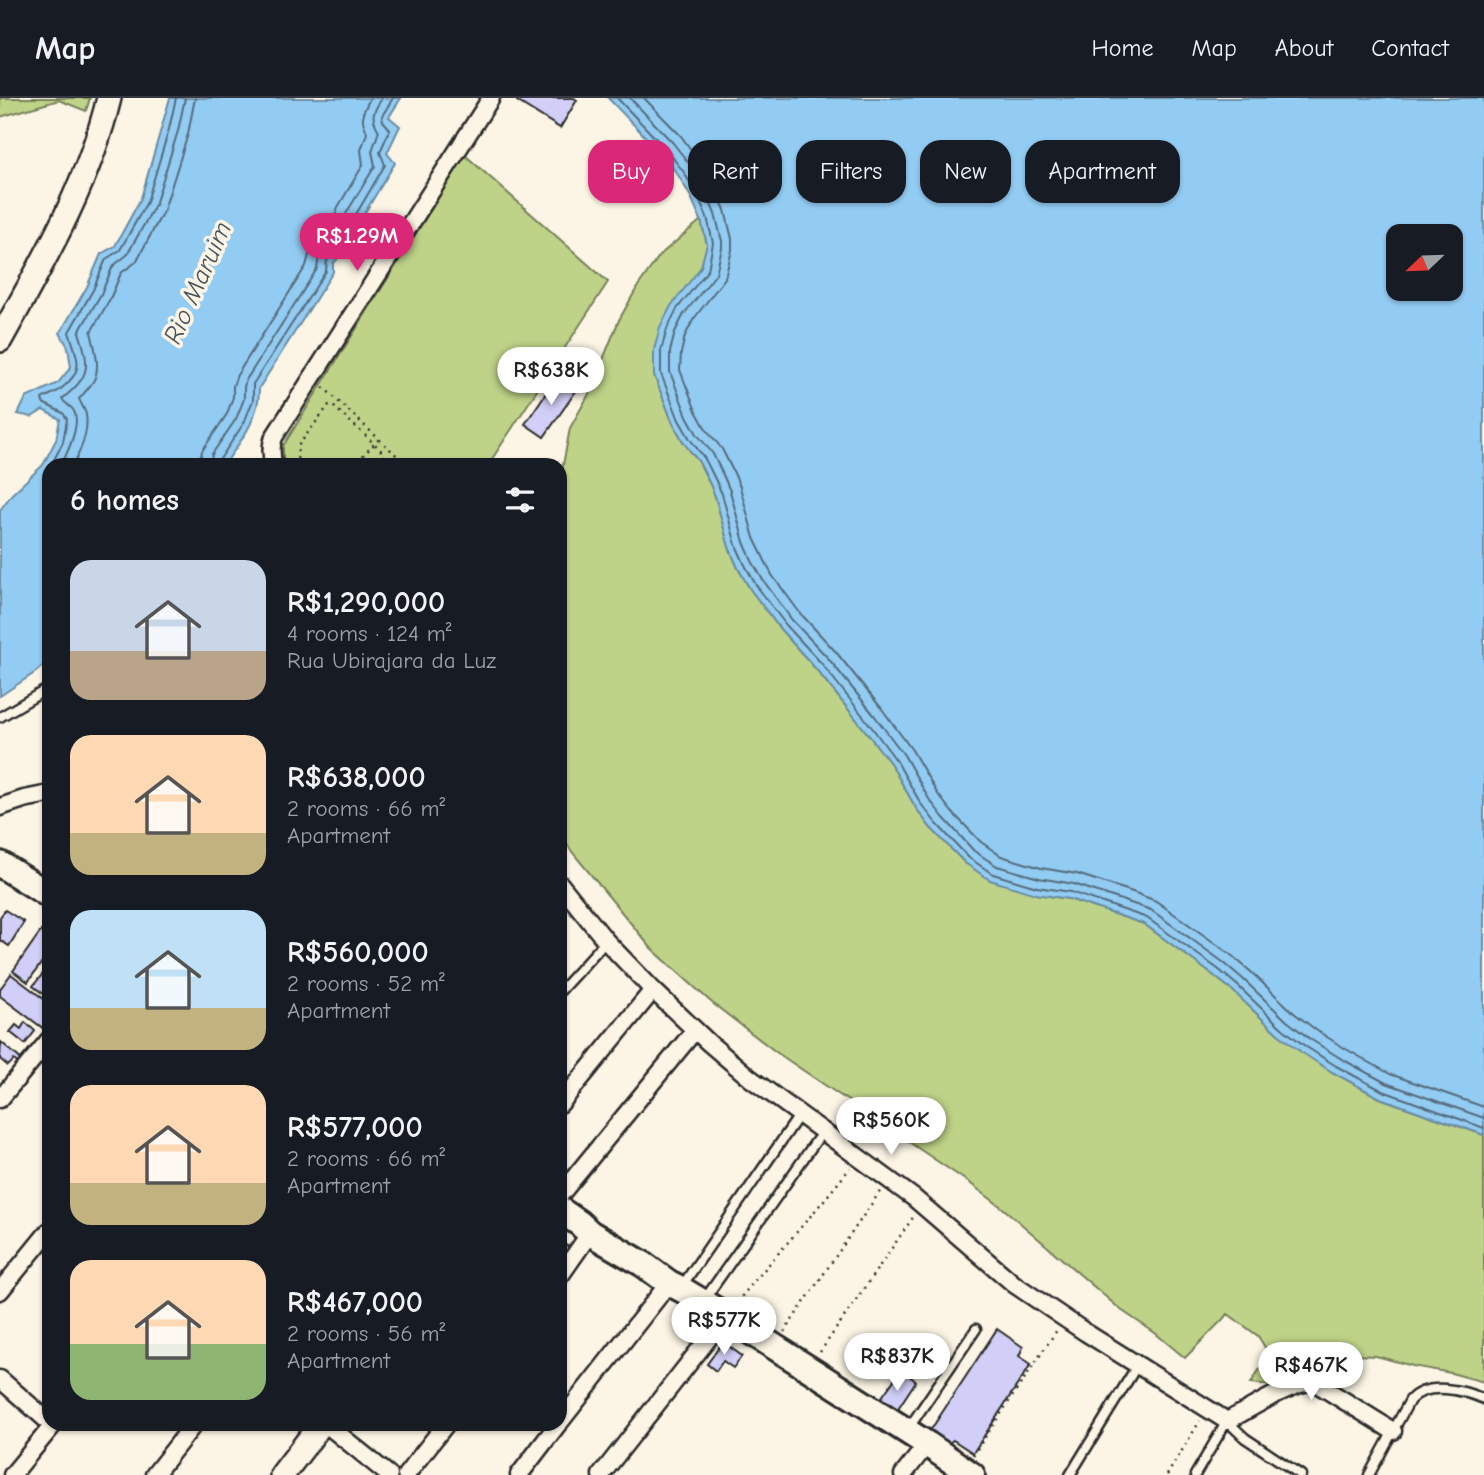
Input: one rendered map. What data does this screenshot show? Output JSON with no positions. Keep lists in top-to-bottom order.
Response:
{
  "water": ["Rio Maruim"],
  "north": "bottom left",
  "page": {
    "header": "Map",
    "nav": [
      "Home",
      "Map",
      "About",
      "Contact"
    ],
    "chip": [
      "Buy",
      "Rent",
      "Filters",
      "New",
      "Apartment"
    ],
    "price": [
      "R$1.29M",
      "R$638K",
      "R$560K",
      "R$577K",
      "R$837K",
      "R$467K"
    ],
    "heading": "6 homes",
    "list": [
      {
        "name": "R$1,290,000",
        "note": "4 rooms · 124 m² · Rua Ubirajara da Luz"
      },
      {
        "name": "R$638,000",
        "note": "2 rooms · 66 m² · Apartment"
      },
      {
        "name": "R$560,000",
        "note": "2 rooms · 52 m² · Apartment"
      },
      {
        "name": "R$577,000",
        "note": "2 rooms · 66 m² · Apartment"
      },
      {
        "name": "R$467,000",
        "note": "2 rooms · 56 m² · Apartment"
      }
    ]
  }
}
